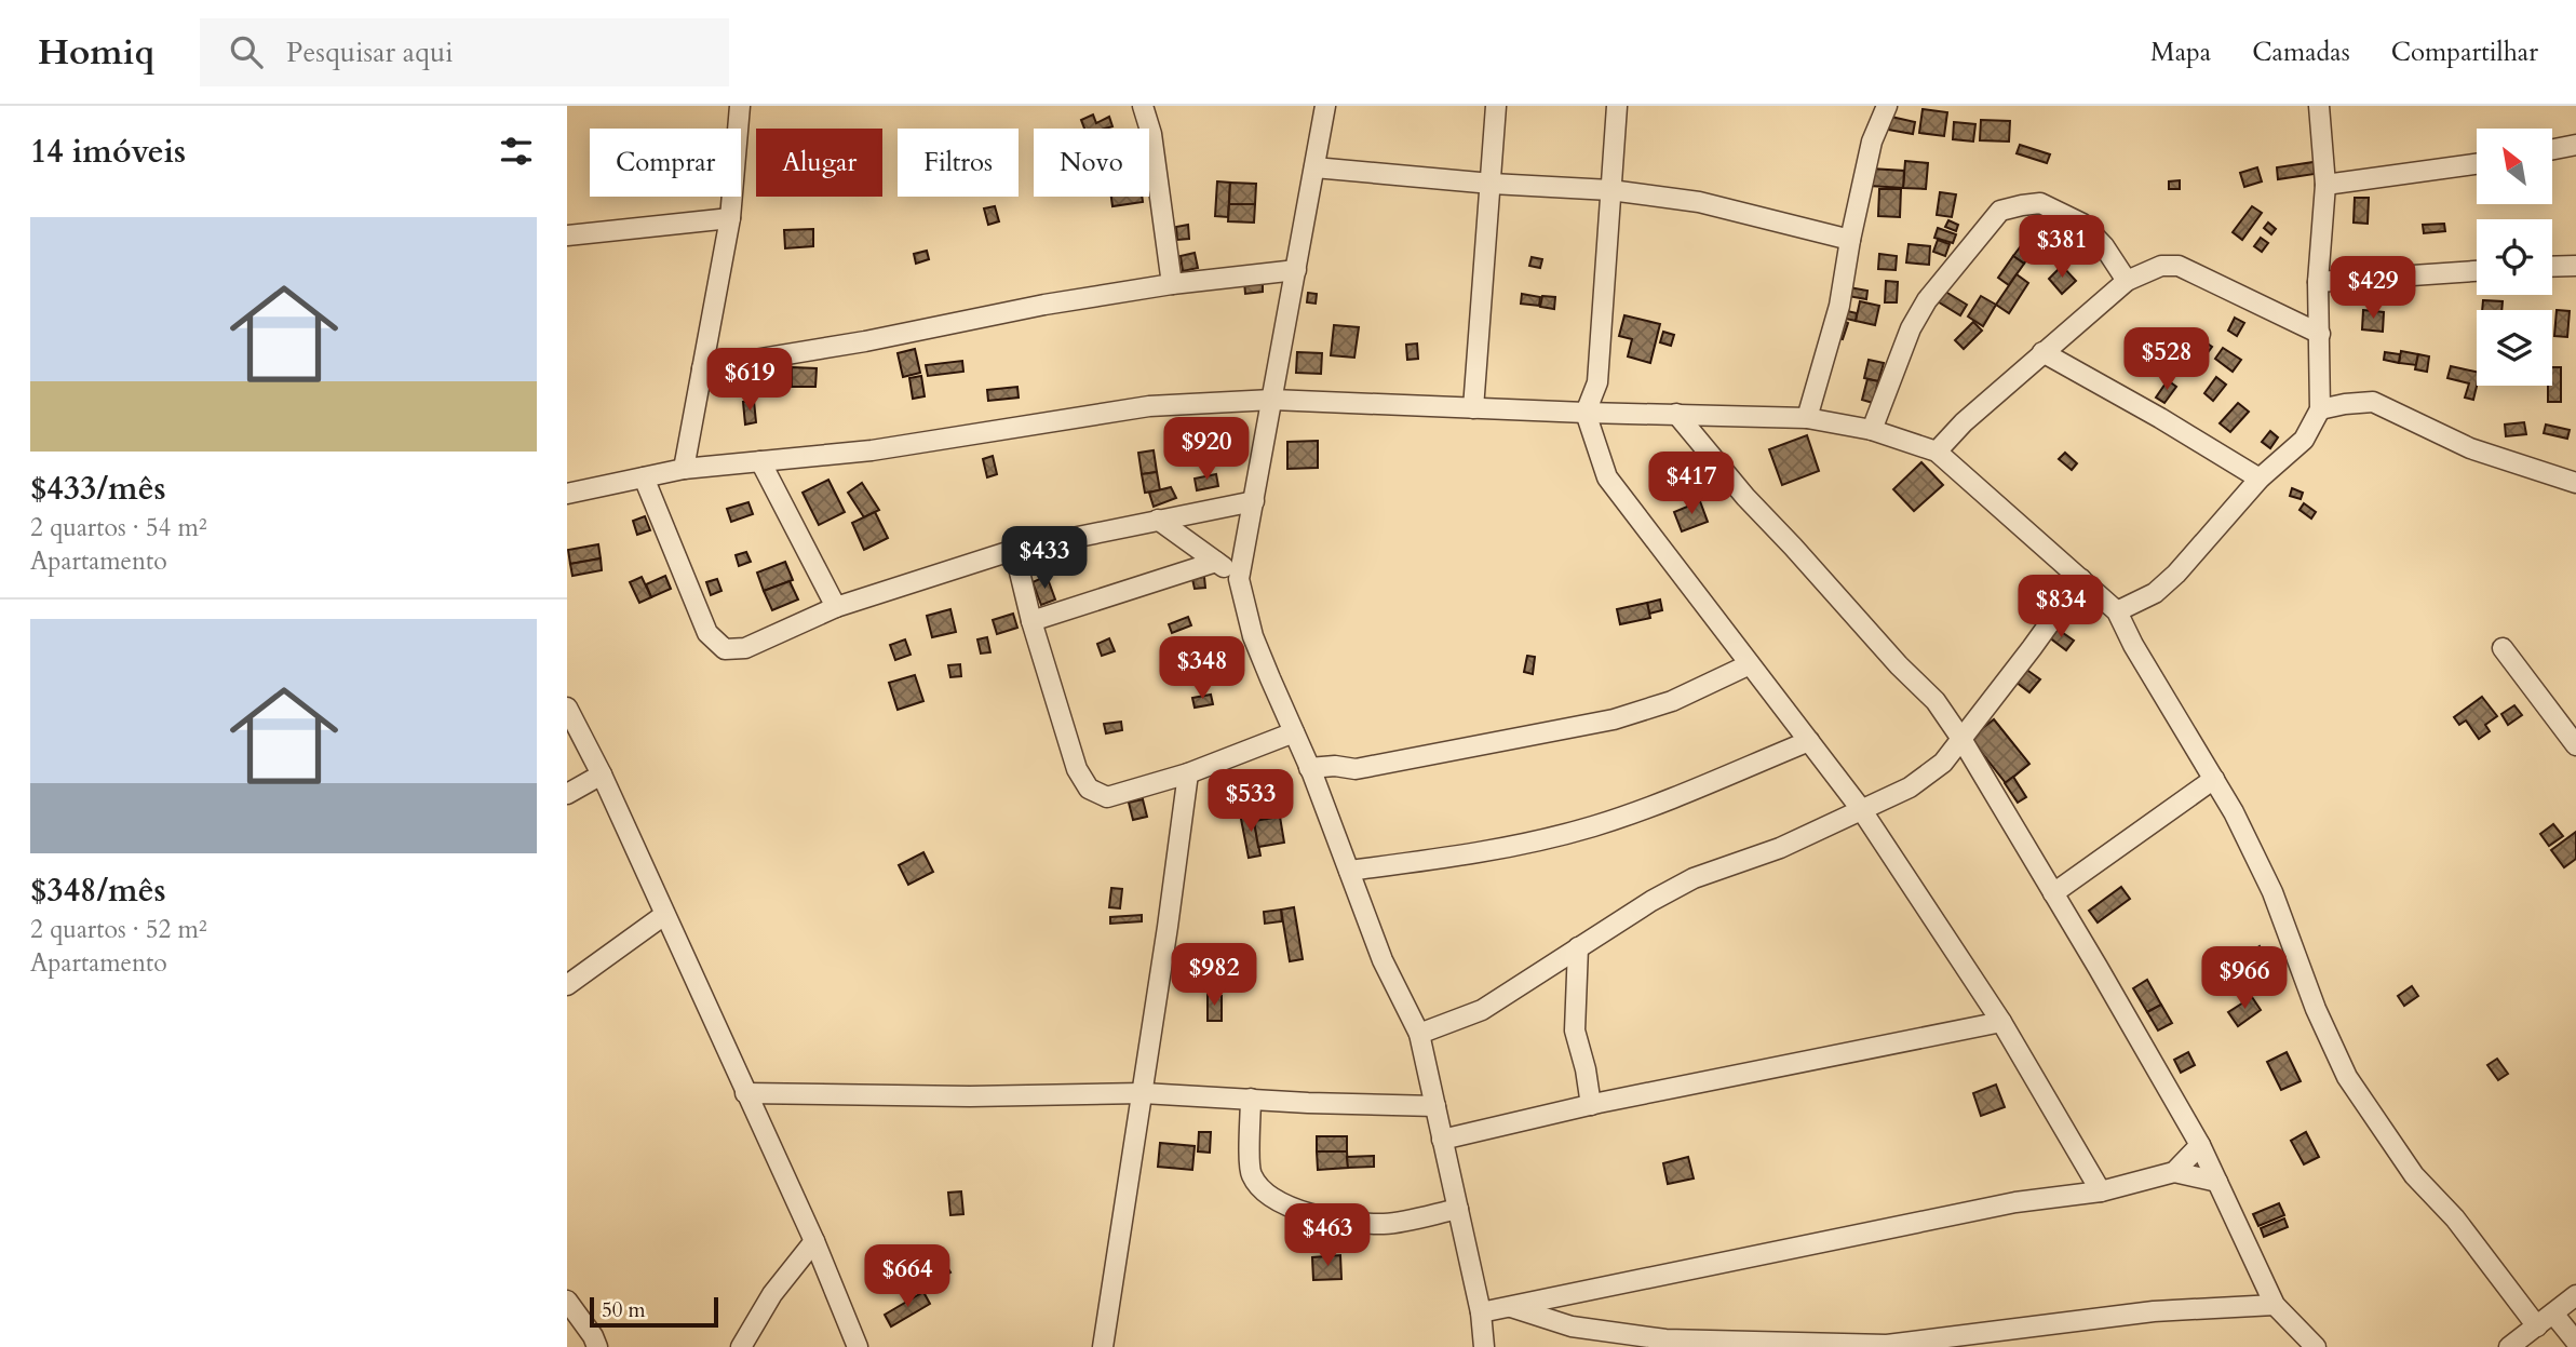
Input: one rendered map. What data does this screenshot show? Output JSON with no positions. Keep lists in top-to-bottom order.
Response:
{
  "scale_bar": "50 m",
  "north": "top left",
  "page": {
    "header": "Homiq",
    "search": "Pesquisar aqui",
    "nav": ["Mapa", "Camadas", "Compartilhar"],
    "heading": "14 imóveis",
    "chip": [
      "Comprar",
      "Alugar",
      "Filtros",
      "Novo"
    ],
    "list": [
      {
        "name": "$433/mês",
        "note": "2 quartos · 54 m² · Apartamento"
      },
      {
        "name": "$348/mês",
        "note": "2 quartos · 52 m² · Apartamento"
      }
    ],
    "price": [
      "$381",
      "$429",
      "$528",
      "$619",
      "$920",
      "$417",
      "$433",
      "$834",
      "$348",
      "$533",
      "$982",
      "$966",
      "$463",
      "$664"
    ],
    "scale": "50 m"
  }
}
